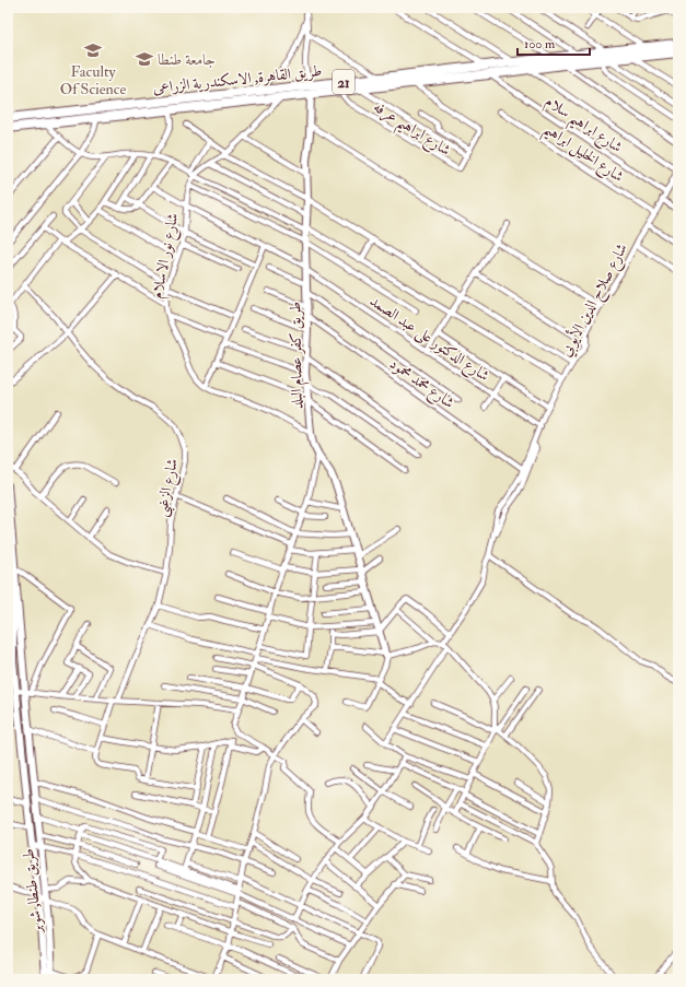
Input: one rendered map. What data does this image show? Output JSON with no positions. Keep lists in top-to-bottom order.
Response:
{
  "streets": {
    "highway": ["طريق القاهرة, الاسكندرية الزراعى", "21"],
    "street": [
      "شارع ابراهيم سلام",
      "شارع ابراهيم عرفه",
      "شارع الخليل ابراهيم",
      "شارع نور الاسلام",
      "شارع صلاح الدين الأيوبي",
      "شارع الدكتور على عبد الصمد",
      "طريق كفر عصام البلد",
      "شارع محمد محمود",
      "شارع الزغبى",
      "طريق طنطا, شوبر"
    ]
  },
  "crossings": [
    ["طريق القاهرة, الاسكندرية الزراعى", "شارع ابراهيم سلام"],
    ["طريق القاهرة, الاسكندرية الزراعى", "شارع ابراهيم عرفه"],
    ["طريق القاهرة, الاسكندرية الزراعى", "شارع نور الاسلام"],
    ["طريق القاهرة, الاسكندرية الزراعى", "طريق كفر عصام البلد"],
    ["شارع ابراهيم سلام", "شارع صلاح الدين الأيوبي"],
    ["شارع الخليل ابراهيم", "شارع صلاح الدين الأيوبي"],
    ["شارع نور الاسلام", "شارع الدكتور على عبد الصمد"],
    ["شارع نور الاسلام", "طريق كفر عصام البلد"],
    ["شارع صلاح الدين الأيوبي", "شارع الدكتور على عبد الصمد"],
    ["شارع صلاح الدين الأيوبي", "شارع محمد محمود"],
    ["شارع الدكتور على عبد الصمد", "طريق كفر عصام البلد"],
    ["طريق كفر عصام البلد", "شارع محمد محمود"]
  ],
  "places": {
    "school or university": ["Faculty Of Science", "جامعة طنطا"]
  },
  "scale_bar": "100 m"
}
